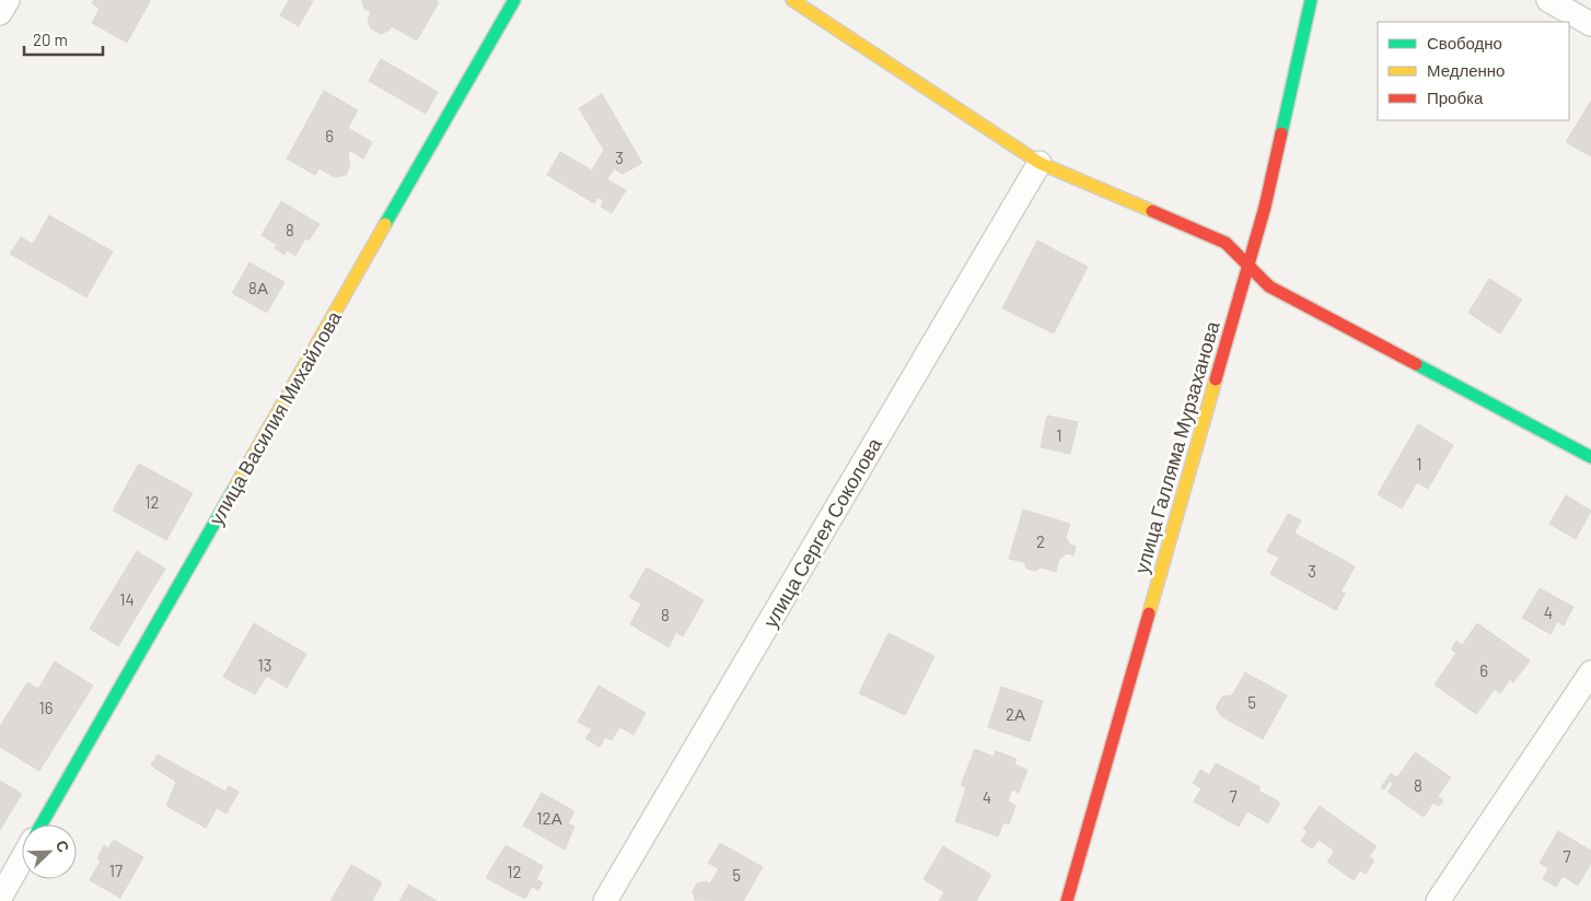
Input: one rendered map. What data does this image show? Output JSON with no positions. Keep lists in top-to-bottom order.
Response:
{
  "streets": {
    "street": ["улица Василия Михайлова", "улица Галляма Мурзаханова", "улица Сергея Соколова"]
  },
  "house_numbers": [
    "6",
    "3",
    "8",
    "8А",
    "1",
    "1",
    "12",
    "2",
    "3",
    "14",
    "4",
    "8",
    "13",
    "6",
    "5",
    "16",
    "2А",
    "8",
    "7",
    "4",
    "12А",
    "7",
    "17",
    "12",
    "5"
  ],
  "legend": ["Свободно", "Медленно", "Пробка"],
  "scale_bar": "20 m",
  "north": "top right"
}
